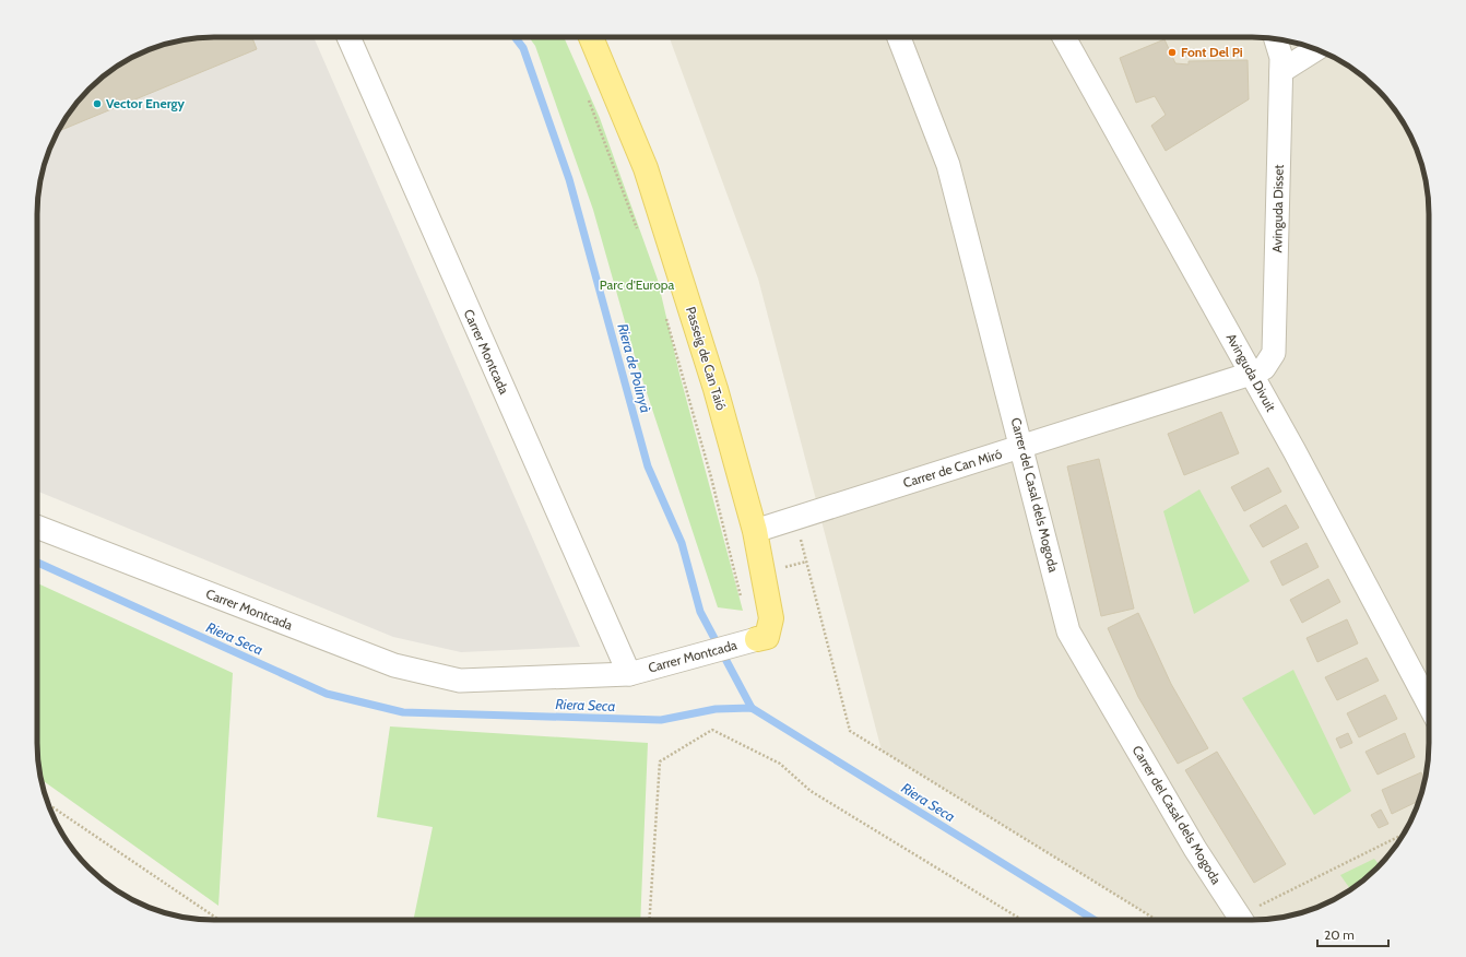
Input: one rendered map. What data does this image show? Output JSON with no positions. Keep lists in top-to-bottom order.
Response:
{
  "streets": {
    "main road": ["Passeig de Can Taió"],
    "street": [
      "Avinguda Disset",
      "Carrer Montcada",
      "Avinguda Divuit",
      "Carrer de Can Miró",
      "Carrer del Casal dels Mogoda"
    ]
  },
  "crossings": [
    ["Avinguda Disset", "Avinguda Divuit"],
    ["Avinguda Disset", "Carrer de Can Miró"],
    ["Carrer Montcada", "Passeig de Can Taió"],
    ["Passeig de Can Taió", "Carrer de Can Miró"],
    ["Avinguda Divuit", "Carrer de Can Miró"],
    ["Carrer de Can Miró", "Carrer del Casal dels Mogoda"]
  ],
  "water": ["Riera de Polinyà", "Riera Seca"],
  "parks": ["Parc d'Europa"],
  "places": ["Font Del Pi", "Vector Energy"],
  "scale_bar": "20 m"
}
